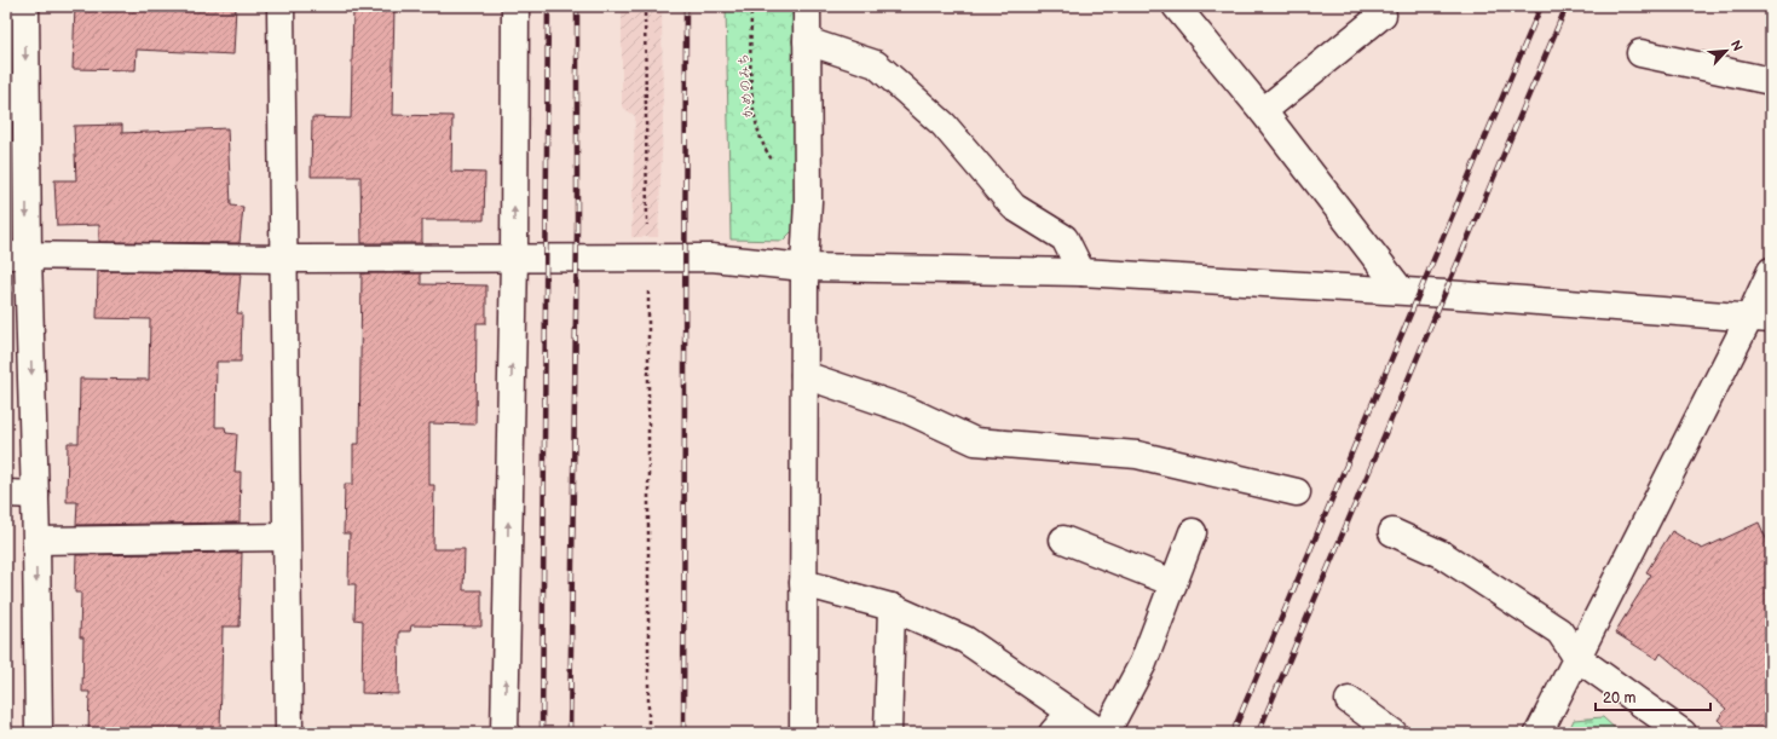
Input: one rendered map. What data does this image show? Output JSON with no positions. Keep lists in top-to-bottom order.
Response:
{
  "streets": {
    "path": ["かめのみち"]
  },
  "scale_bar": "20 m",
  "north": "top right"
}
